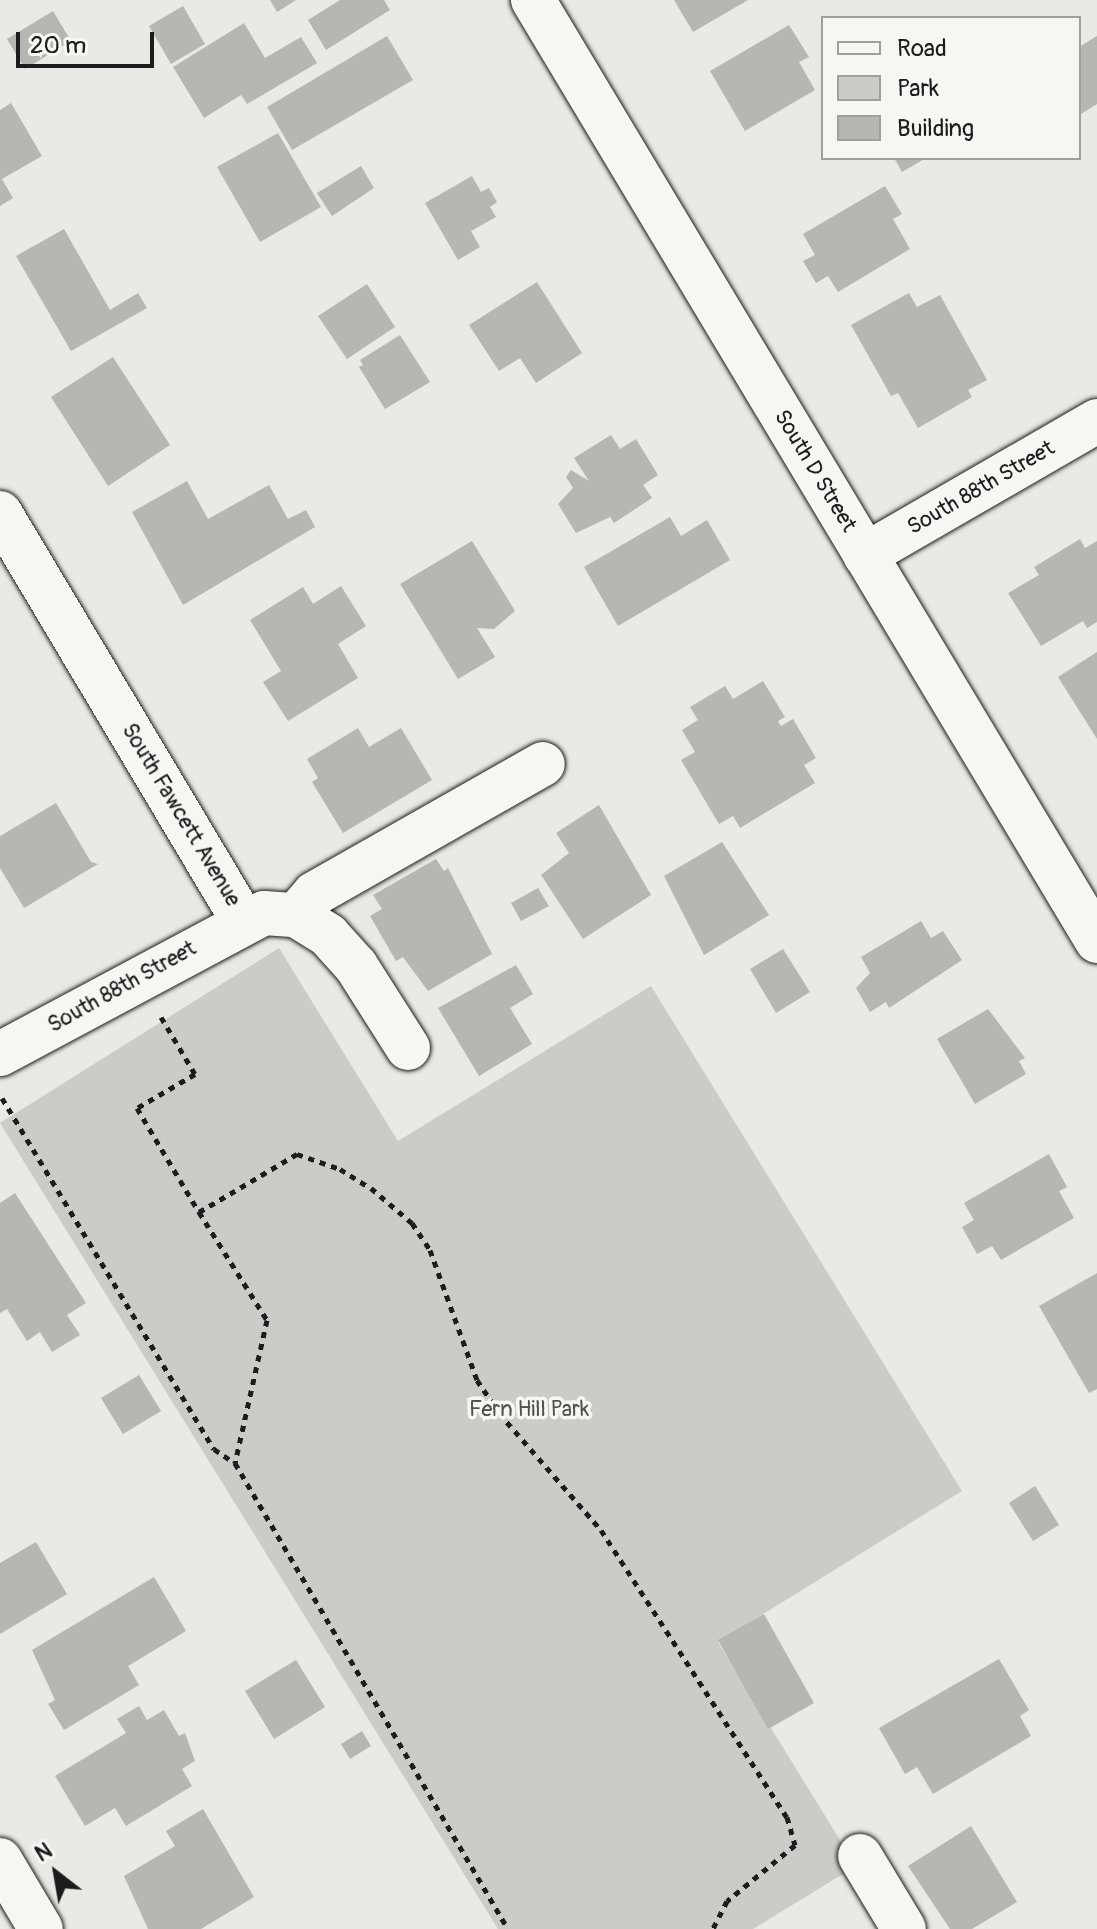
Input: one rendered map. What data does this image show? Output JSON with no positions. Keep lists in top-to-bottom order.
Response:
{
  "streets": {
    "street": ["South D Street", "South 88th Street", "South Fawcett Avenue"]
  },
  "crossings": [
    ["South D Street", "South 88th Street"],
    ["South 88th Street", "South Fawcett Avenue"]
  ],
  "parks": ["Fern Hill Park"],
  "legend": ["Road", "Park", "Building"],
  "scale_bar": "20 m",
  "north": "top left"
}
